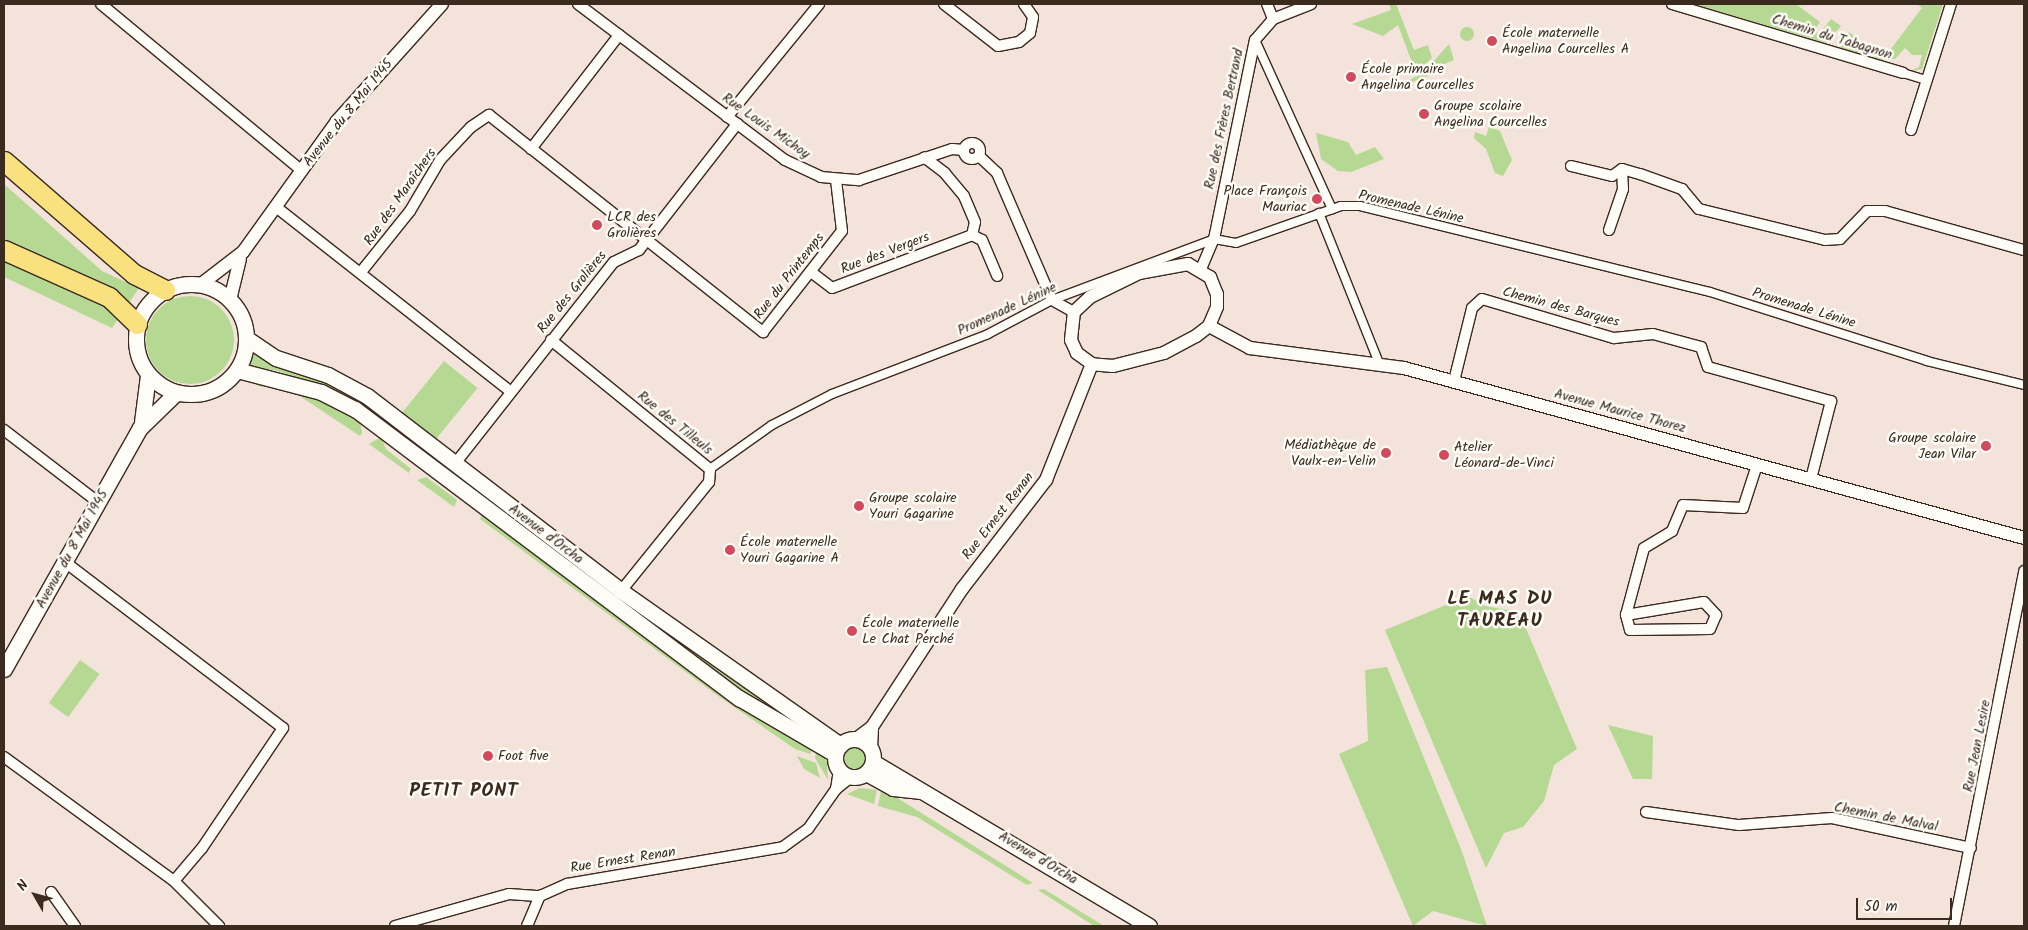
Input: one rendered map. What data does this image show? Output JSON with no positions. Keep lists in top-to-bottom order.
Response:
{
  "streets": {
    "main road": ["Avenue du 8 Mai 1945", "Avenue d'Orcha"],
    "street": [
      "Chemin du Tabagnon",
      "Rue des Frères Bertrand",
      "Rue Louis Michoy",
      "Rue des Maraîchers",
      "Promenade Lénine",
      "Rue des Vergers",
      "Rue du Printemps",
      "Rue des Grolières",
      "Chemin des Barques",
      "Avenue Maurice Thorez",
      "Rue des Tilleuls",
      "Rue Ernest Renan",
      "Rue Jean Lesire",
      "Chemin de Malval"
    ]
  },
  "crossings": [
    ["Avenue du 8 Mai 1945", "Avenue d'Orcha"],
    ["Rue des Frères Bertrand", "Promenade Lénine"],
    ["Rue Louis Michoy", "Promenade Lénine"],
    ["Rue Louis Michoy", "Rue du Printemps"],
    ["Rue Louis Michoy", "Rue des Grolières"],
    ["Rue des Maraîchers", "Rue du Printemps"],
    ["Rue des Maraîchers", "Rue des Grolières"],
    ["Promenade Lénine", "Rue des Tilleuls"],
    ["Rue des Vergers", "Rue du Printemps"],
    ["Rue du Printemps", "Rue des Grolières"],
    ["Rue des Grolières", "Rue des Tilleuls"],
    ["Rue des Grolières", "Avenue d'Orcha"],
    ["Chemin des Barques", "Avenue Maurice Thorez"],
    ["Rue des Tilleuls", "Avenue d'Orcha"],
    ["Rue Ernest Renan", "Avenue d'Orcha"],
    ["Rue Jean Lesire", "Chemin de Malval"]
  ],
  "districts": ["LE MAS DU TAUREAU", "PETIT PONT"],
  "places": [
    "École maternelle Angelina Courcelles A",
    "École primaire Angelina Courcelles",
    "Groupe scolaire Angelina Courcelles",
    "Place François Mauriac",
    "LCR des Grolières",
    "Groupe scolaire Jean Vilar",
    "Médiathèque de Vaulx-en-Velin",
    "Atelier Léonard-de-Vinci",
    "Groupe scolaire Youri Gagarine",
    "École maternelle Youri Gagarine A",
    "École maternelle Le Chat Perché",
    "Foot five"
  ],
  "scale_bar": "50 m",
  "north": "top left"
}
